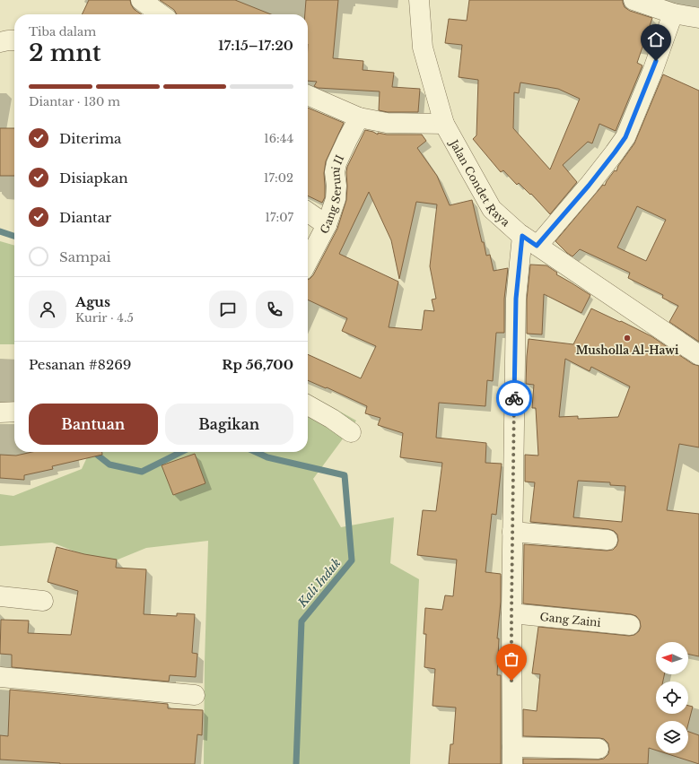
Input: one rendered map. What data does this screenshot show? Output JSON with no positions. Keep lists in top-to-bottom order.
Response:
{
  "streets": {
    "street": ["Jalan Condet Raya", "Gang Seruni II", "Gang Zaini"]
  },
  "water": ["Kali Induk"],
  "places": ["Musholla Al-Hawi"],
  "north": "left",
  "page": {
    "heading": ["2 mnt", "Tiba dalam", "17:15–17:20"],
    "panel": [
      "Agus",
      "Kurir · 4.5",
      "Pesanan #8269",
      "Rp 56,700"
    ],
    "bar": "Diantar · 130 m",
    "list": [
      ["Diterima", "16:44"],
      ["Disiapkan", "17:02"],
      ["Diantar", "17:07"],
      "Sampai"
    ],
    "buttons": ["Bantuan", "Bagikan"]
  }
}
